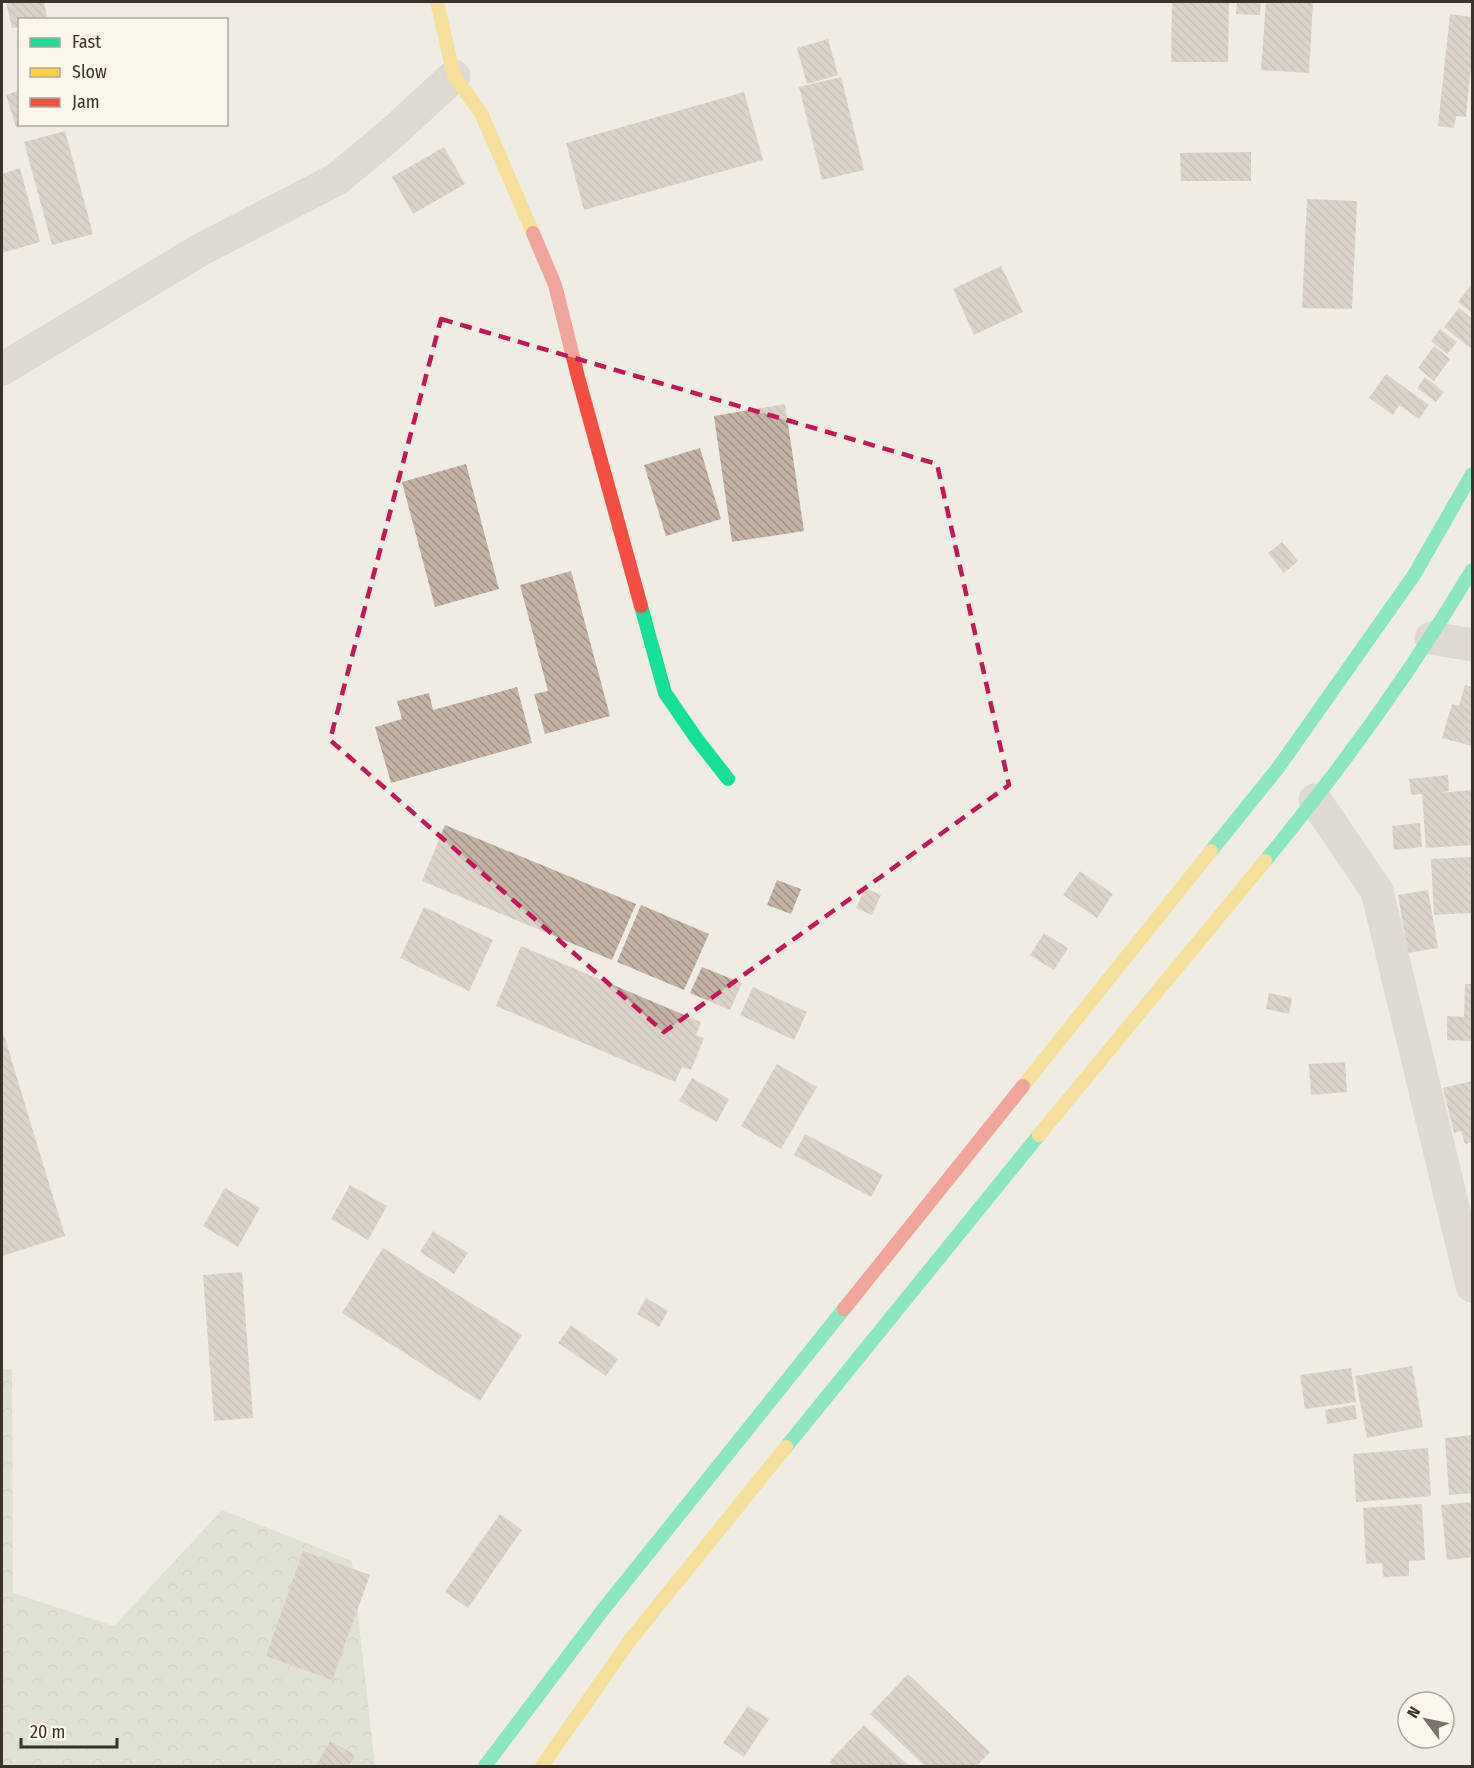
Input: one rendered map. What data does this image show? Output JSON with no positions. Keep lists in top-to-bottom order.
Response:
{
  "legend": ["Fast", "Slow", "Jam"],
  "scale_bar": "20 m",
  "north": "top left"
}
